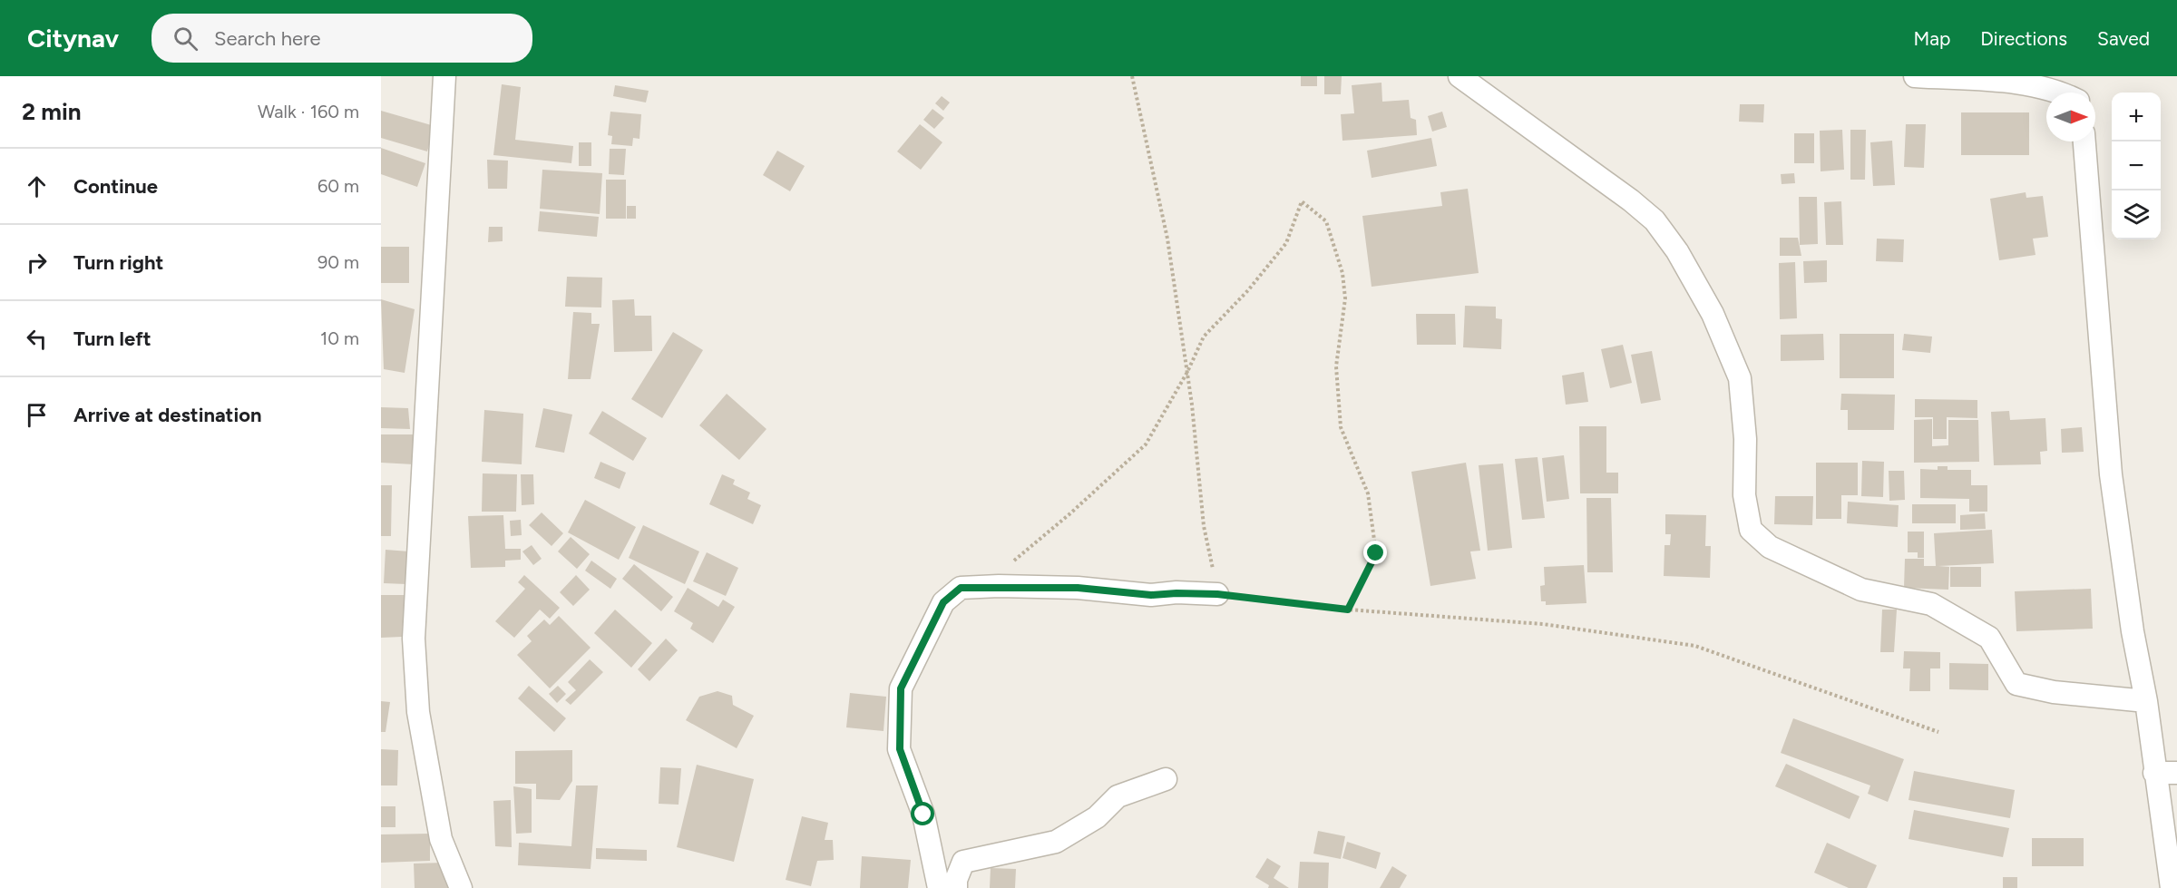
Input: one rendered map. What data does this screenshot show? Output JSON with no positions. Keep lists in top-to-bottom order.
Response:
{
  "north": "right",
  "page": {
    "header": "Citynav",
    "search": "Search here",
    "nav": ["Map", "Directions", "Saved"],
    "heading": ["2 min", "Walk · 160 m"],
    "map_buttons": ["+", "−"],
    "list": [
      ["Continue", "60 m"],
      ["Turn right", "90 m"],
      ["Turn left", "10 m"],
      "Arrive at destination"
    ]
  }
}
